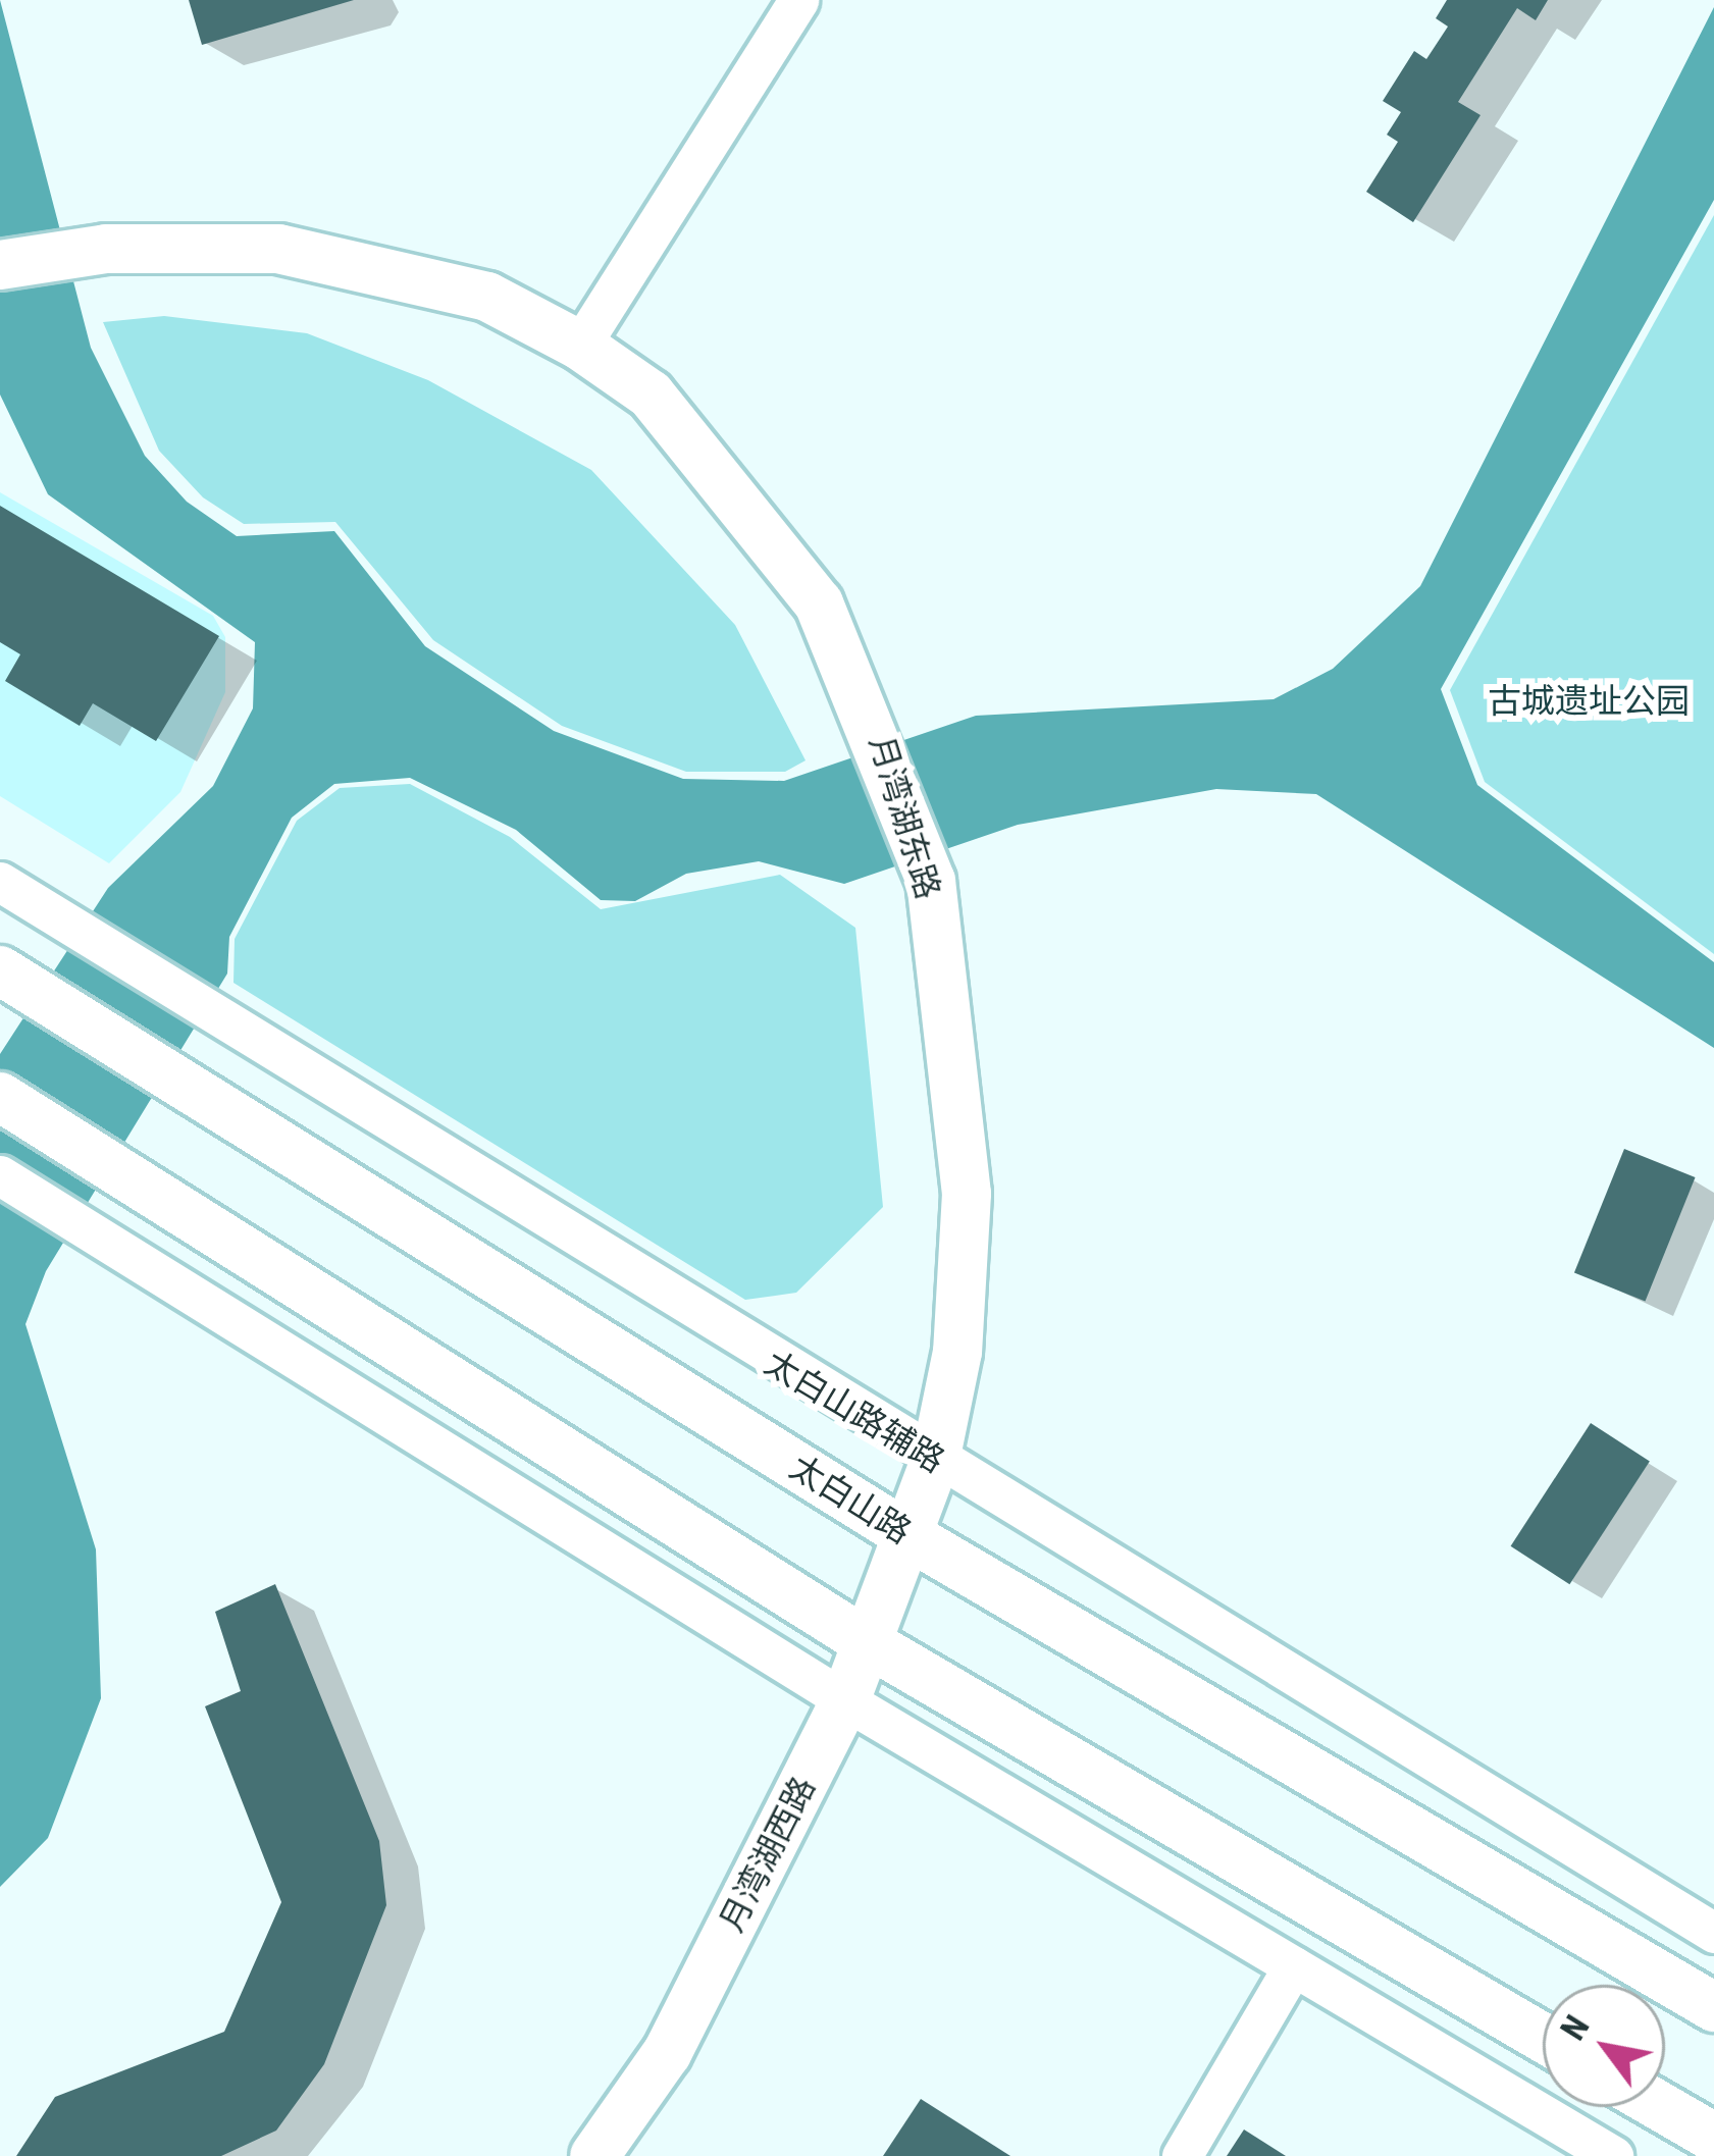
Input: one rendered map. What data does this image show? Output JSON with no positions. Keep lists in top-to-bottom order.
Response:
{
  "streets": {
    "main road": ["月湾湖东路", "太白山路", "月湾湖西路"],
    "street": ["太白山路辅路"]
  },
  "crossings": [
    ["月湾湖东路", "太白山路辅路"],
    ["月湾湖东路", "太白山路"],
    ["月湾湖东路", "月湾湖西路"],
    ["太白山路", "月湾湖西路"]
  ],
  "parks": ["古城遗址公园"],
  "north": "top left"
}
